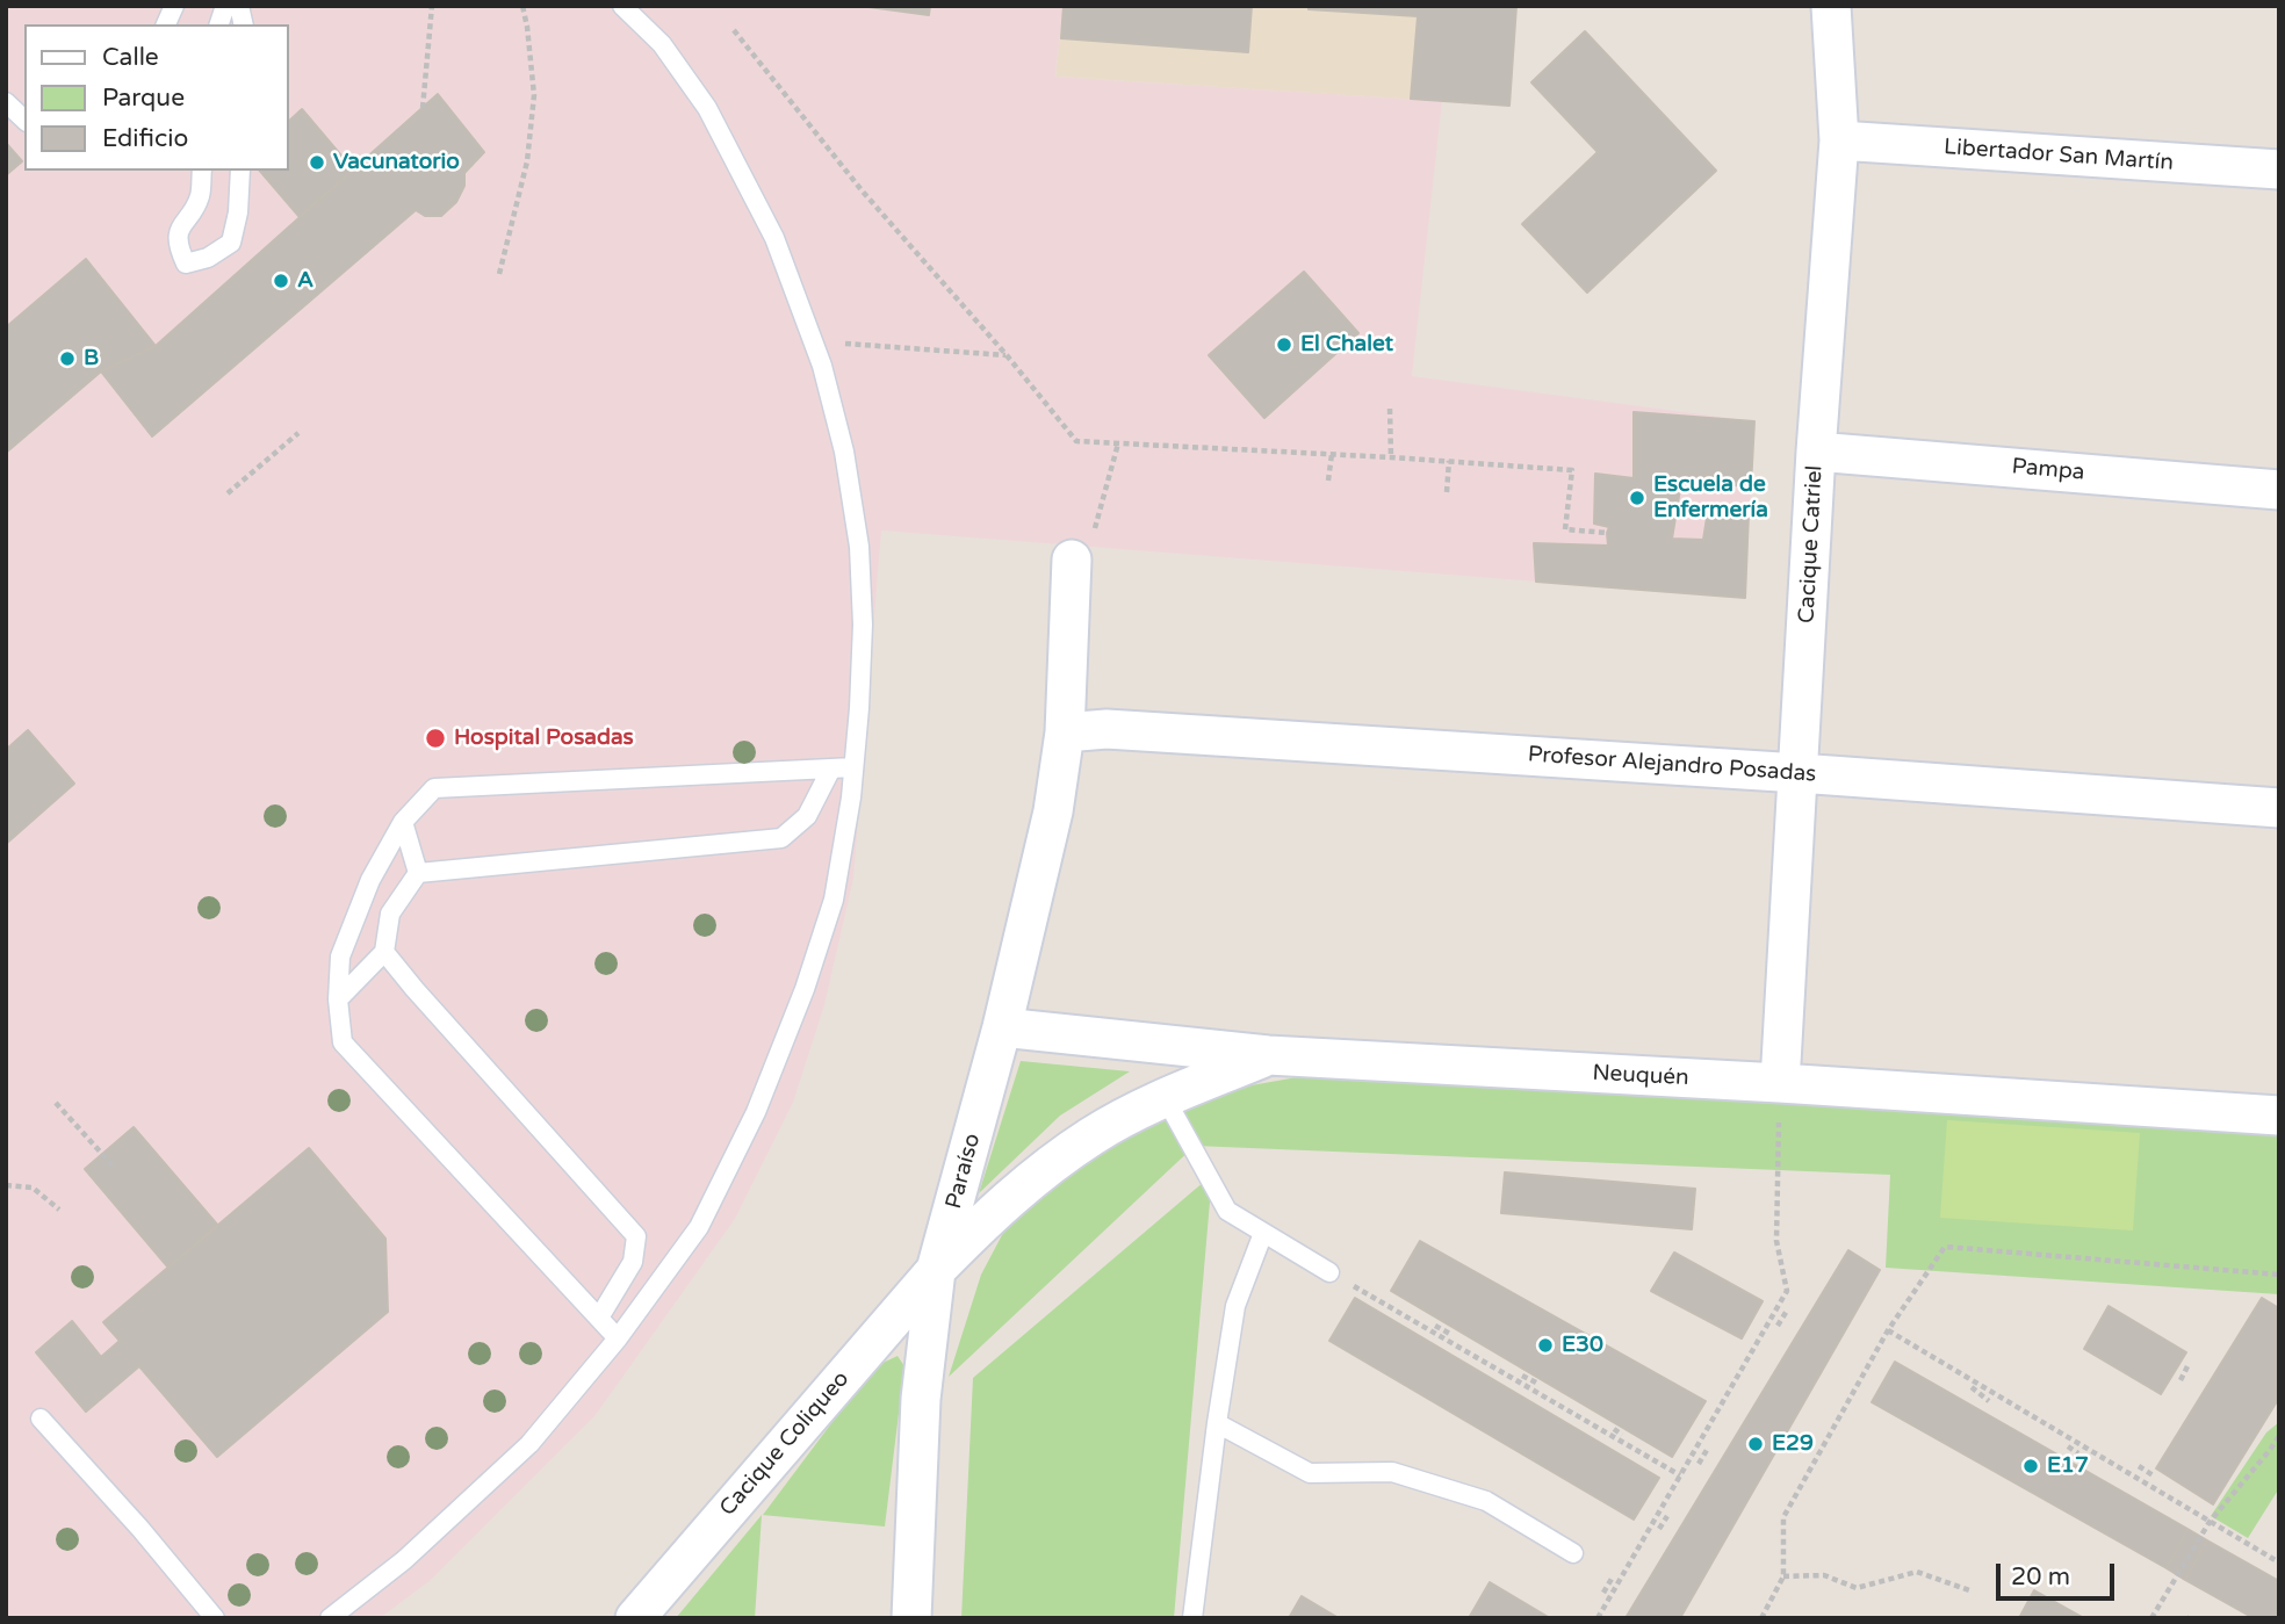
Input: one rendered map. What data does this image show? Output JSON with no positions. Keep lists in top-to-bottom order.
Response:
{
  "streets": {
    "street": [
      "Libertador San Martín",
      "Pampa",
      "Cacique Catriel",
      "Profesor Alejandro Posadas",
      "Neuquén",
      "Paraíso",
      "Cacique Coliqueo"
    ]
  },
  "crossings": [
    ["Libertador San Martín", "Cacique Catriel"],
    ["Pampa", "Cacique Catriel"],
    ["Cacique Catriel", "Profesor Alejandro Posadas"],
    ["Cacique Catriel", "Neuquén"],
    ["Profesor Alejandro Posadas", "Paraíso"],
    ["Neuquén", "Paraíso"],
    ["Neuquén", "Cacique Coliqueo"],
    ["Paraíso", "Cacique Coliqueo"]
  ],
  "places": [
    "Vacunatorio",
    "A",
    "El Chalet",
    "B",
    "Escuela de Enfermería",
    "Hospital Posadas",
    "E30",
    "E29",
    "E17"
  ],
  "legend": ["Calle", "Parque", "Edificio"],
  "scale_bar": "20 m"
}
